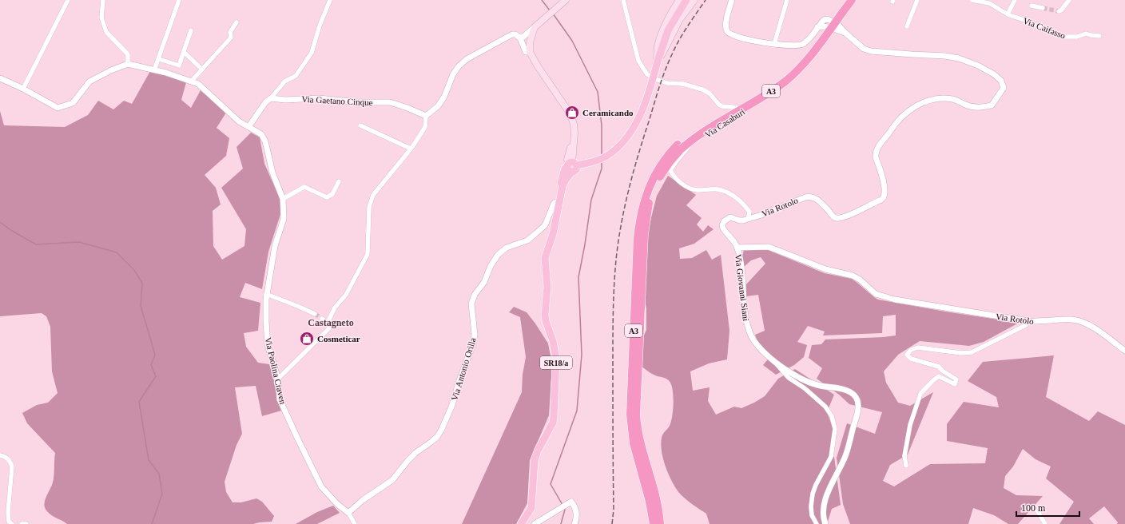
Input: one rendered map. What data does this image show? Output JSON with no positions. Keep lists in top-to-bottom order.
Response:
{
  "streets": {
    "highway": ["A3"],
    "main road": ["SR18/a"],
    "street": [
      "Via Caifasso",
      "Via Gaetano Cinque",
      "Via Casaburi",
      "Via Rotolo",
      "Via Giovanni Siani",
      "Via Antonio Orilla",
      "Via Paolina Craven"
    ]
  },
  "crossings": [
    ["Via Casaburi", "Via Rotolo"],
    ["Via Rotolo", "Via Giovanni Siani"],
    ["SR18/a", "Via Antonio Orilla"],
    ["Via Antonio Orilla", "Via Paolina Craven"]
  ],
  "districts": ["Castagneto"],
  "places": {
    "shop": ["Ceramicando", "Cosmeticar"]
  },
  "scale_bar": "100 m"
}
